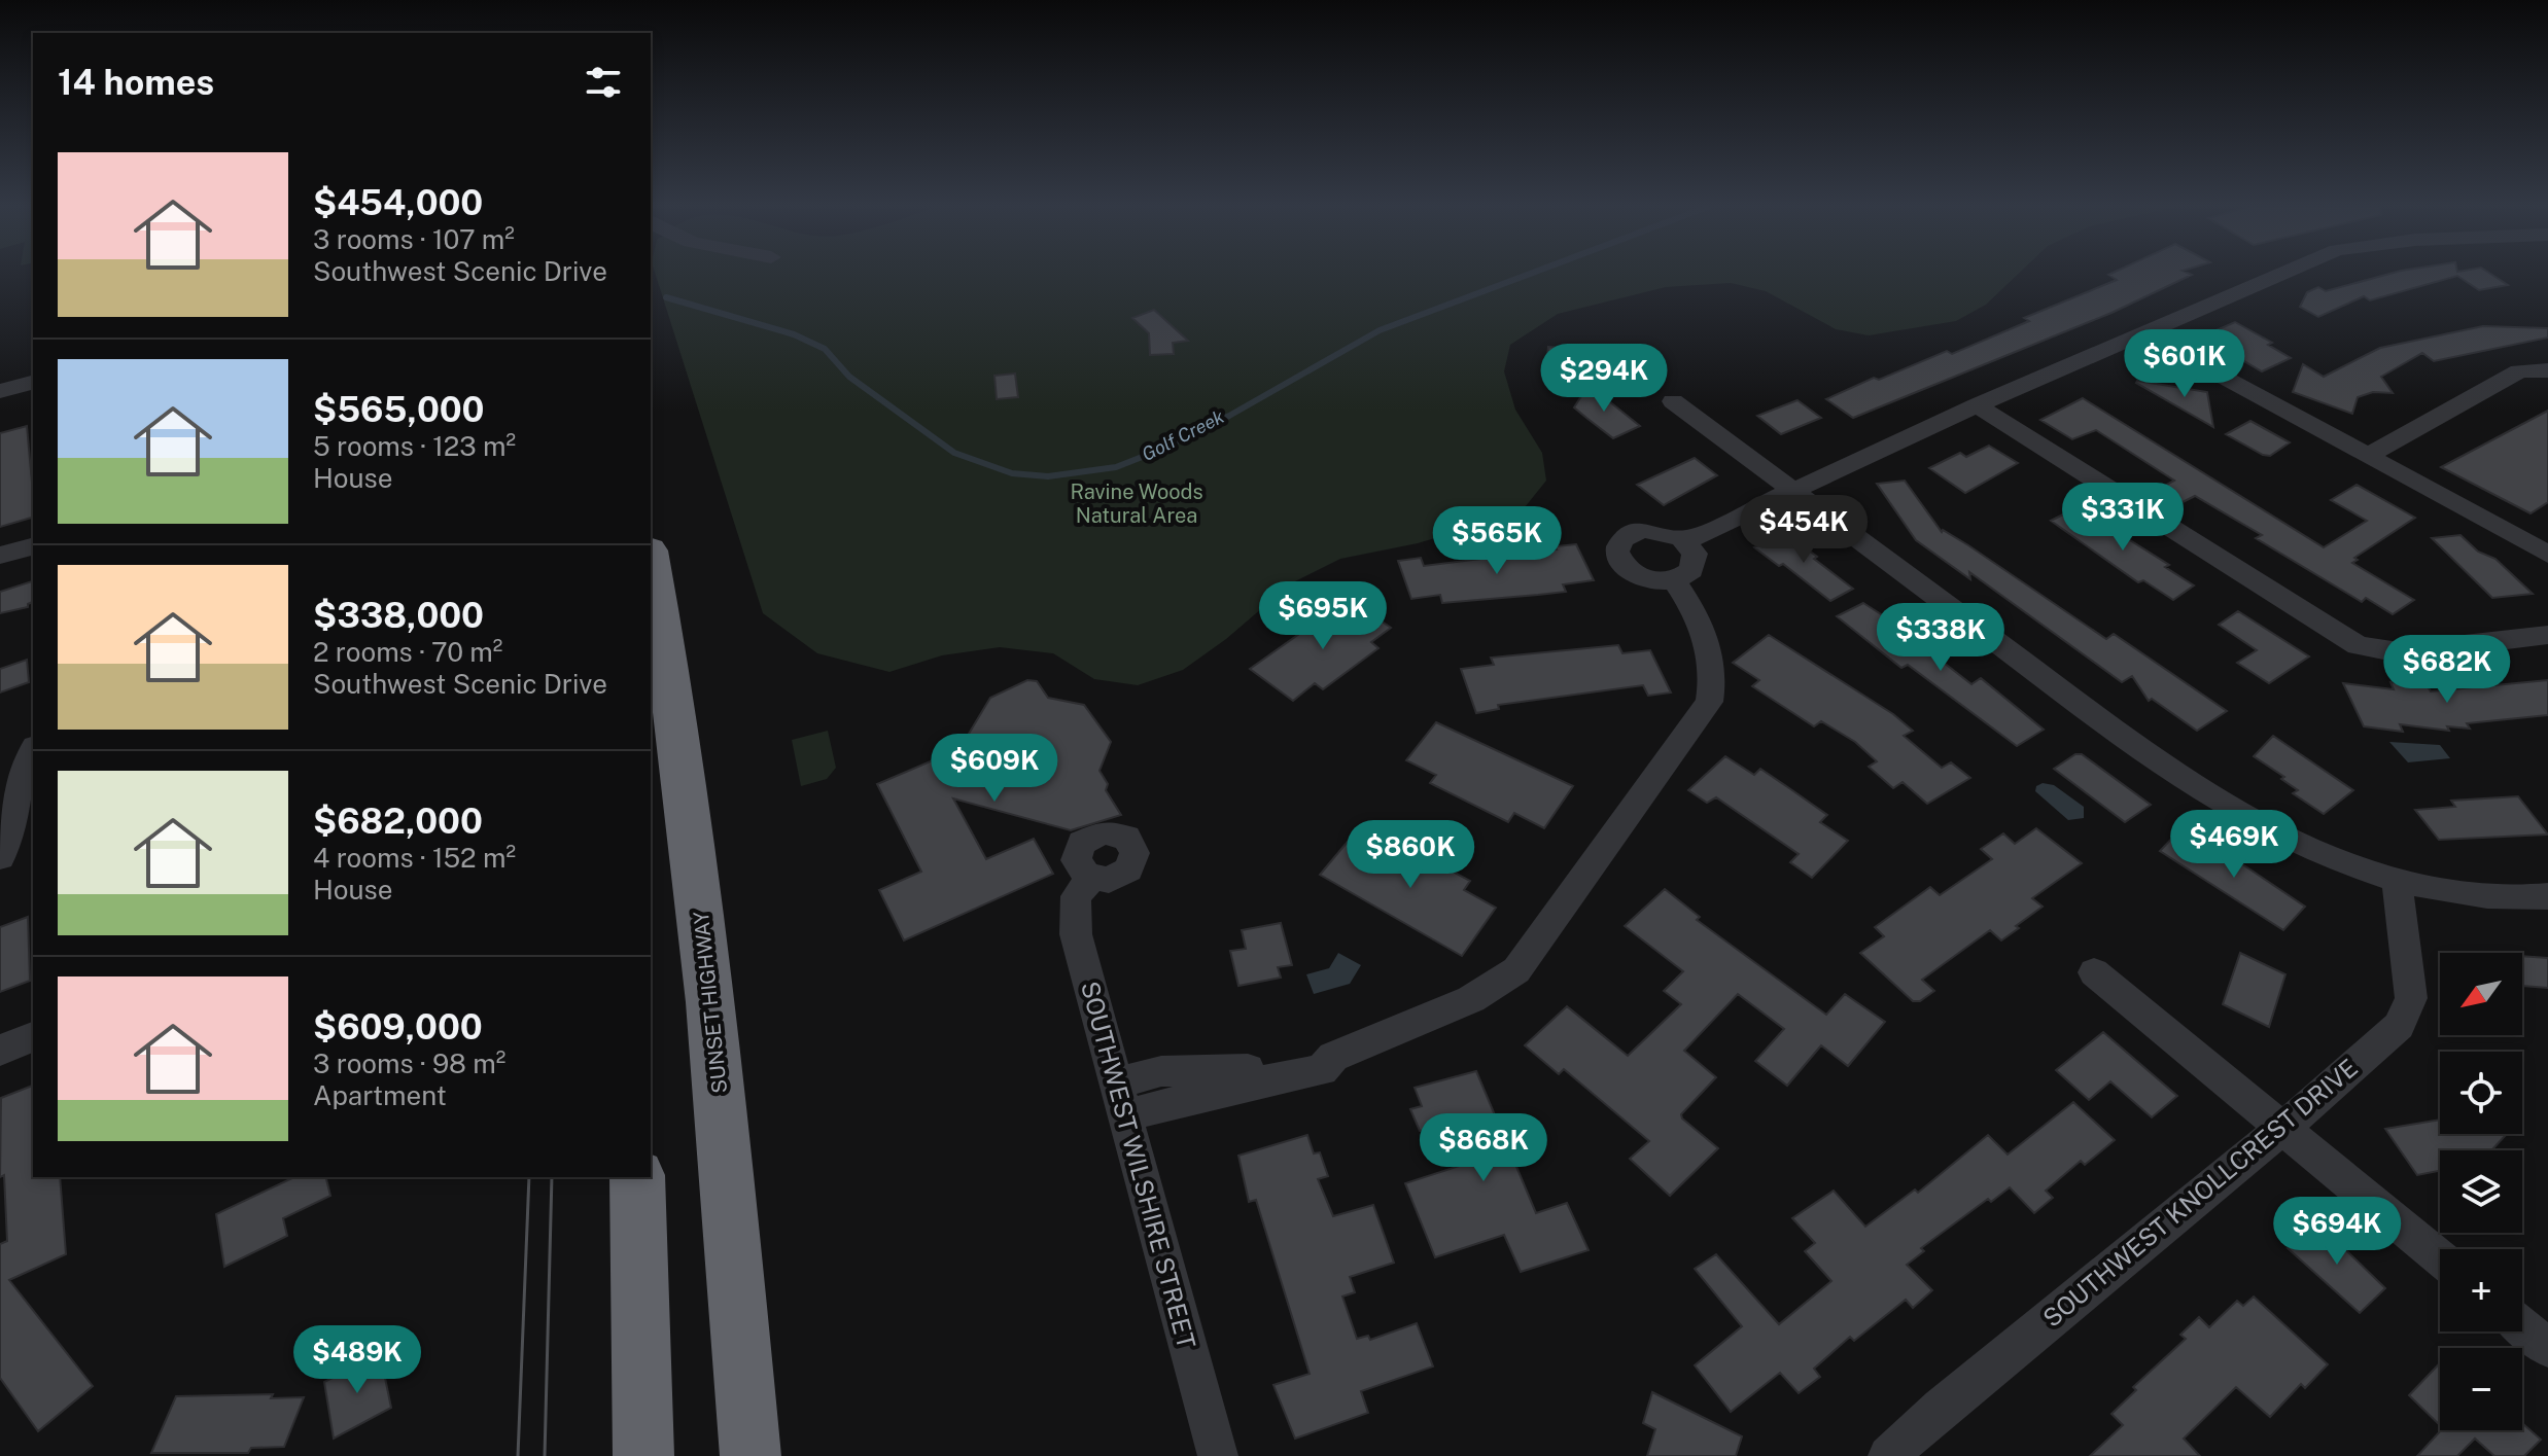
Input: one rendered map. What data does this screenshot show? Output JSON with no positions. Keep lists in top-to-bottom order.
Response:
{
  "streets": {
    "highway": ["SUNSET HIGHWAY"],
    "street": ["SOUTHWEST WILSHIRE STREET", "SOUTHWEST KNOLLCREST DRIVE"]
  },
  "water": ["Golf Creek"],
  "parks": ["Ravine Woods Natural Area"],
  "north": "bottom left",
  "page": {
    "heading": "14 homes",
    "list": [
      {
        "name": "$454,000",
        "note": "3 rooms · 107 m² · Southwest Scenic Drive"
      },
      {
        "name": "$565,000",
        "note": "5 rooms · 123 m² · House"
      },
      {
        "name": "$338,000",
        "note": "2 rooms · 70 m² · Southwest Scenic Drive"
      },
      {
        "name": "$682,000",
        "note": "4 rooms · 152 m² · House"
      },
      {
        "name": "$609,000",
        "note": "3 rooms · 98 m² · Apartment"
      }
    ],
    "price": [
      "$601K",
      "$294K",
      "$331K",
      "$454K",
      "$565K",
      "$695K",
      "$338K",
      "$682K",
      "$609K",
      "$469K",
      "$860K",
      "$868K",
      "$694K",
      "$489K"
    ],
    "map_buttons": ["+", "−"]
  }
}
